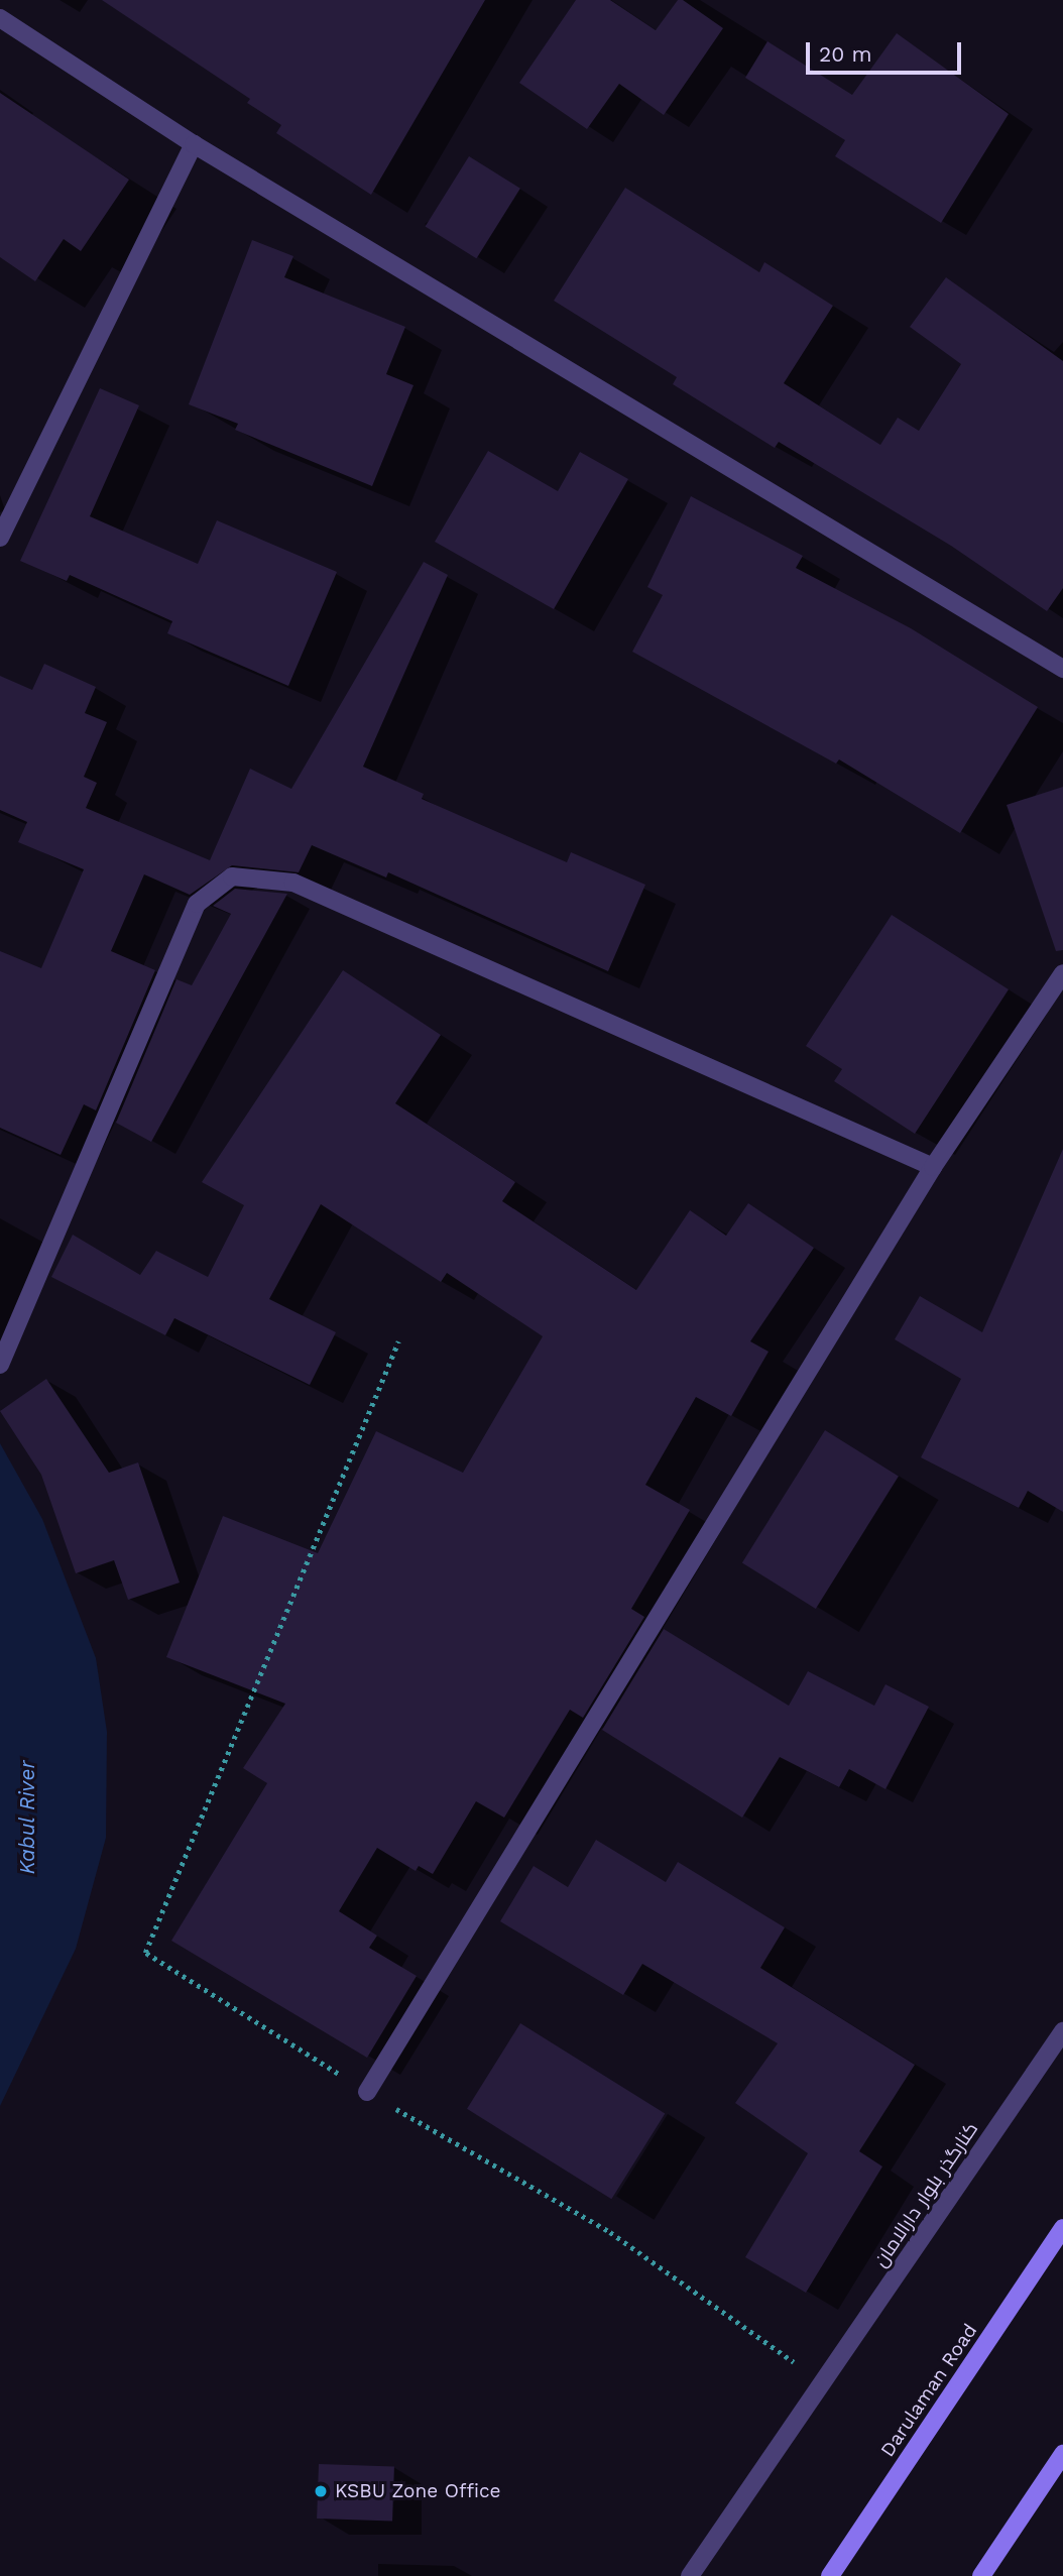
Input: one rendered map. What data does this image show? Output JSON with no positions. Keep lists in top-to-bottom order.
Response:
{
  "streets": {
    "main road": ["Darulaman Road"],
    "street": ["کنارگذر بلوار دارالامان"]
  },
  "water": ["Kabul River"],
  "places": ["KSBU Zone Office"],
  "scale_bar": "20 m"
}
